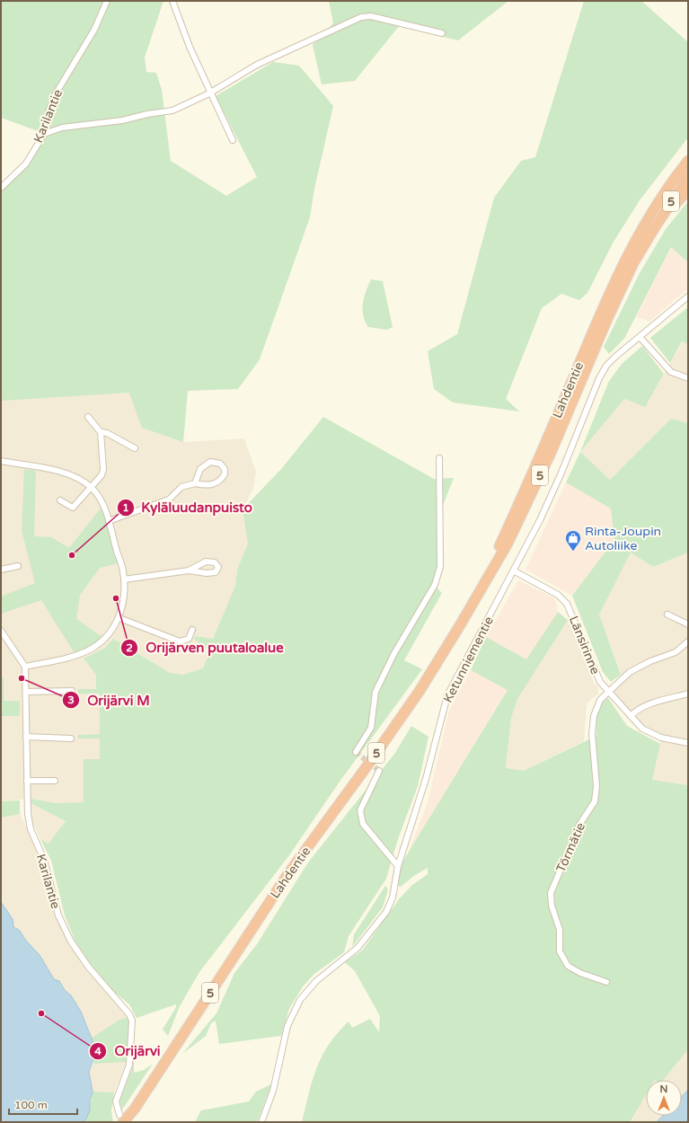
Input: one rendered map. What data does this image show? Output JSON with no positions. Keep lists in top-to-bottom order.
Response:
{
  "streets": {
    "highway": ["5", "Lahdentie"],
    "street": [
      "Karilantie",
      "Länsirinne",
      "Ketunniementie",
      "Törmätie"
    ]
  },
  "crossings": [
    ["Karilantie", "Lahdentie"],
    ["Länsirinne", "Ketunniementie"],
    ["Länsirinne", "Törmätie"]
  ],
  "places": {
    "shop": ["Rinta-Joupin Autoliike"],
    "other": [
      "Kyläluudanpuisto",
      "Orijärven puutaloalue",
      "Orijärvi M",
      "Orijärvi"
    ]
  },
  "scale_bar": "100 m",
  "north": "top"
}
